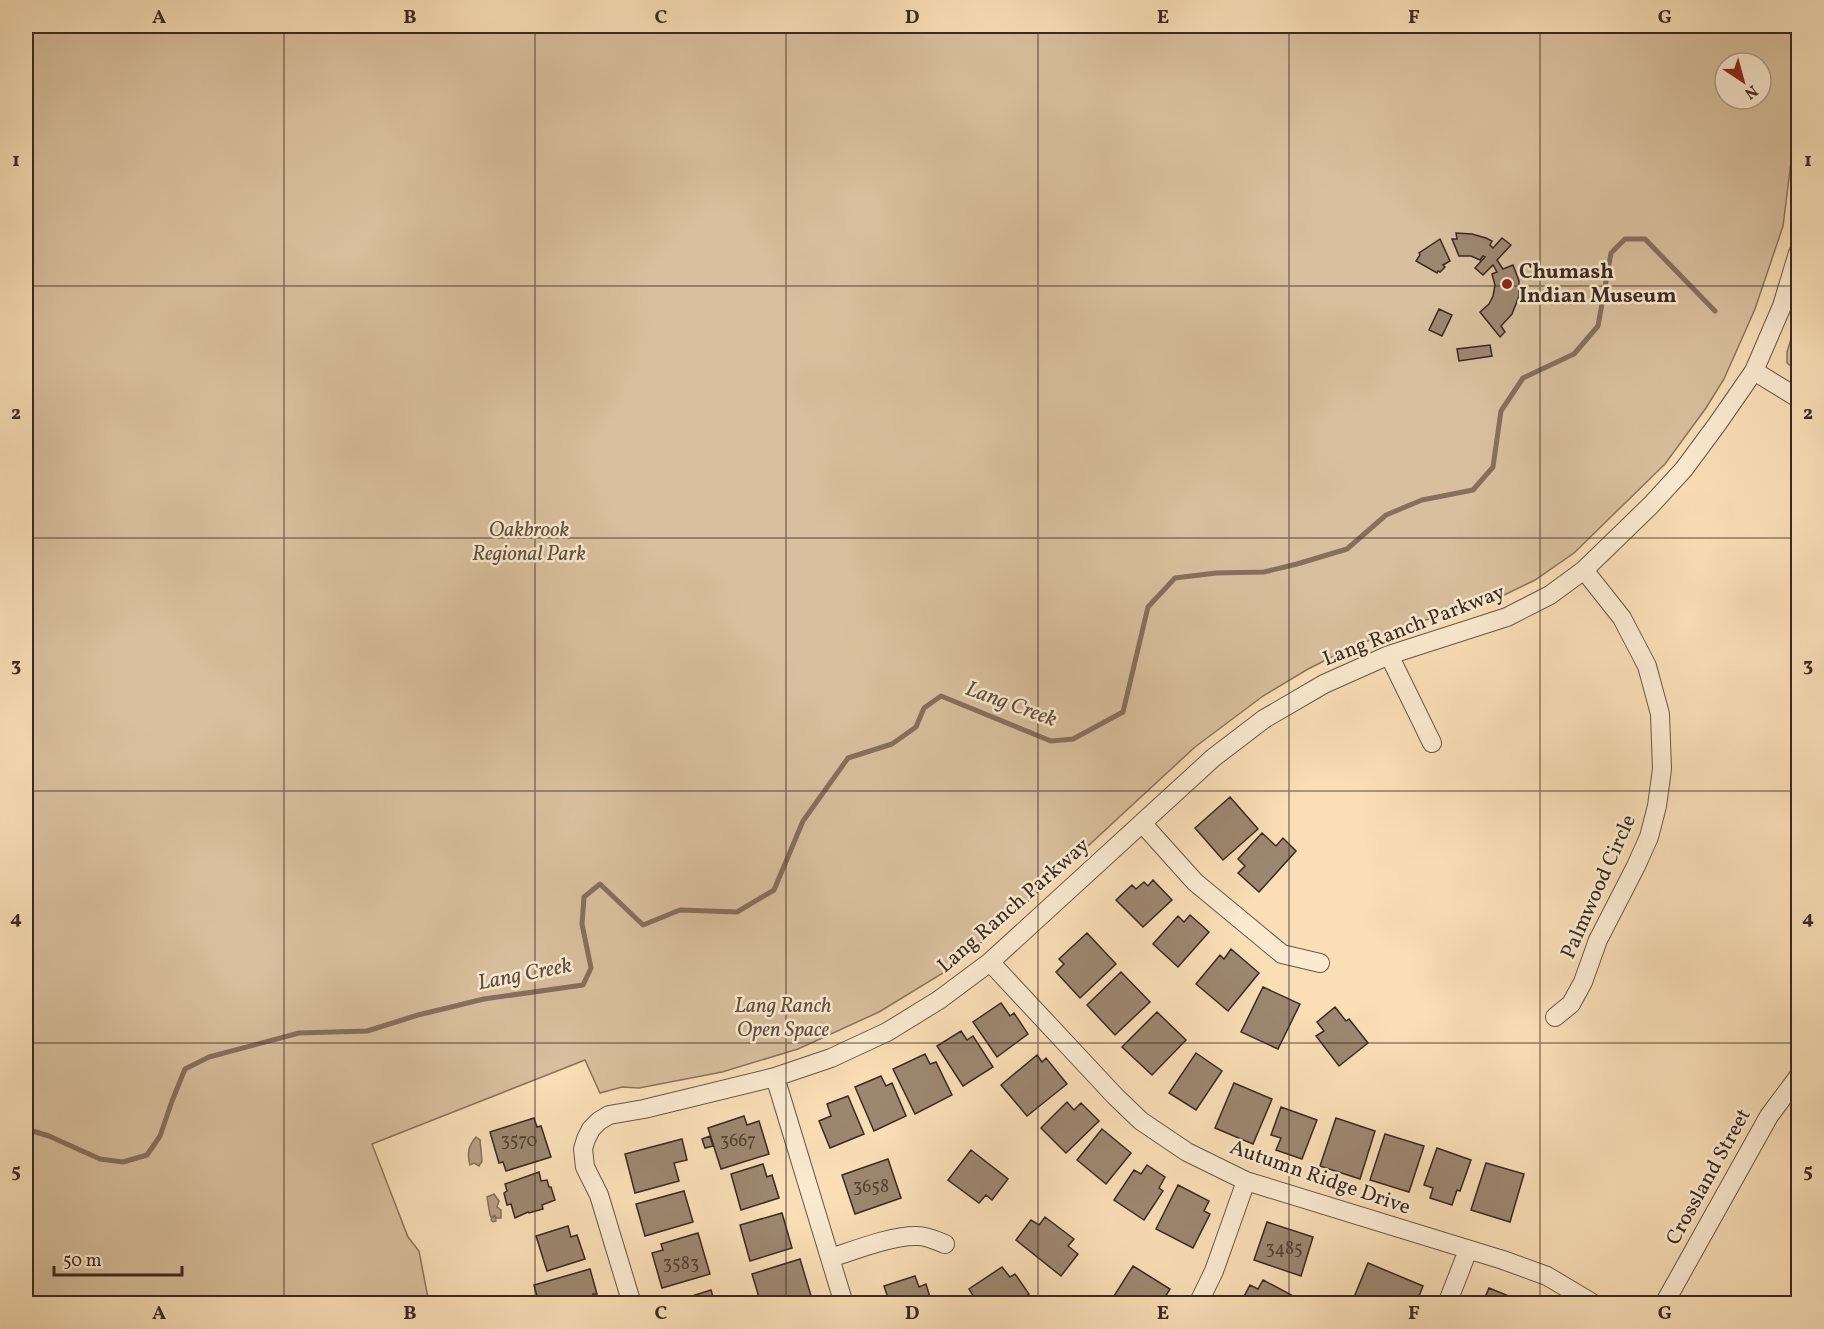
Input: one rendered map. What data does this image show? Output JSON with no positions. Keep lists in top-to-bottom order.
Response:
{
  "streets": {
    "street": [
      "Lang Ranch Parkway",
      "Palmwood Circle",
      "Crossland Street",
      "Autumn Ridge Drive"
    ]
  },
  "crossings": [
    ["Lang Ranch Parkway", "Palmwood Circle"],
    ["Lang Ranch Parkway", "Autumn Ridge Drive"]
  ],
  "water": ["Lang Creek"],
  "parks": ["Oakbrook Regional Park", "Lang Ranch Open Space"],
  "places": ["Chumash Indian Museum"],
  "house_numbers": [
    "3570",
    "3667",
    "3658",
    "3485",
    "3583"
  ],
  "scale_bar": "50 m",
  "north": "bottom right",
  "grid": {
    "columns": [
      "A",
      "B",
      "C",
      "D",
      "E",
      "F",
      "G"
    ],
    "rows": [
      "1",
      "2",
      "3",
      "4",
      "5"
    ]
  }
}
